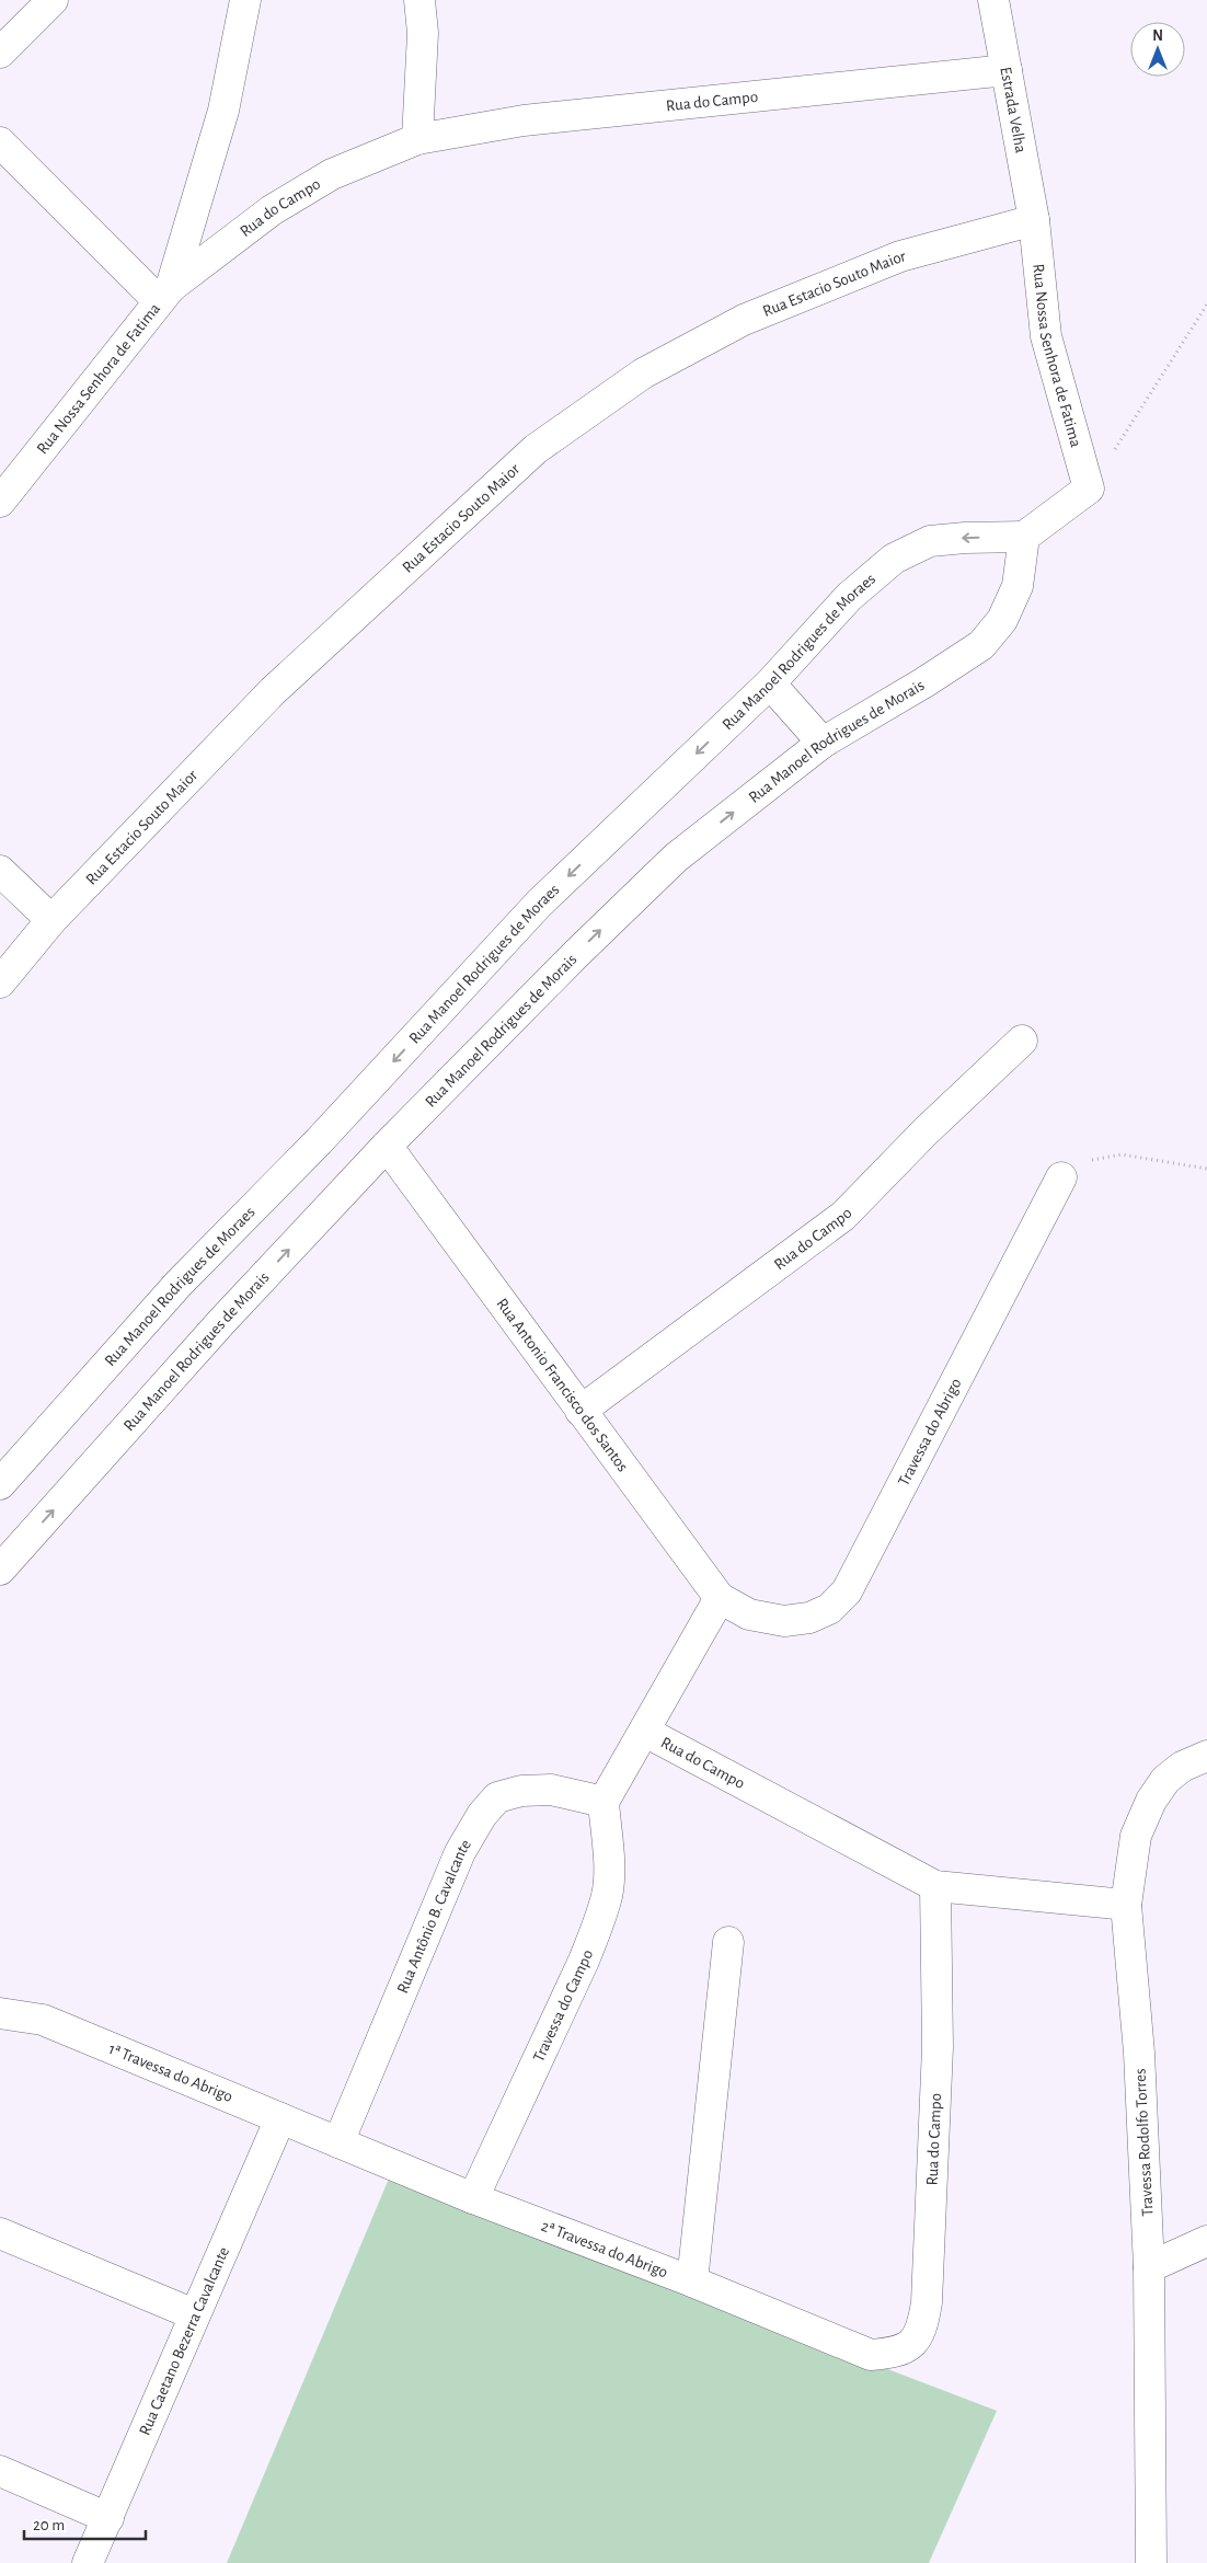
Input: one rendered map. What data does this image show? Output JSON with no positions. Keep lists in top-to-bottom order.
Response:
{
  "streets": {
    "street": [
      "Rua do Campo",
      "Estrada Velha",
      "Rua Estacio Souto Maior",
      "Rua Nossa Senhora de Fatima",
      "Rua Manoel Rodrigues de Moraes",
      "Rua Manoel Rodrigues de Morais",
      "Rua Antonio Francisco dos Santos",
      "Travessa do Abrigo",
      "Rua Antônio B. Cavalcante",
      "Travessa do Campo",
      "1ª Travessa do Abrigo",
      "Travessa Rodolfo Torres",
      "2ª Travessa do Abrigo",
      "Rua Caetano Bezerra Cavalcante"
    ]
  },
  "crossings": [
    ["Rua do Campo", "Estrada Velha"],
    ["Rua do Campo", "Rua Nossa Senhora de Fatima"],
    ["Rua do Campo", "Rua Antonio Francisco dos Santos"],
    ["Rua do Campo", "Rua Antônio B. Cavalcante"],
    ["Rua do Campo", "Travessa do Campo"],
    ["Rua do Campo", "Travessa Rodolfo Torres"],
    ["Rua do Campo", "2ª Travessa do Abrigo"],
    ["Estrada Velha", "Rua Estacio Souto Maior"],
    ["Estrada Velha", "Rua Nossa Senhora de Fatima"],
    ["Rua Estacio Souto Maior", "Rua Nossa Senhora de Fatima"],
    ["Rua Manoel Rodrigues de Moraes", "Rua Manoel Rodrigues de Morais"],
    ["Rua Manoel Rodrigues de Morais", "Rua Antonio Francisco dos Santos"],
    ["Rua Antonio Francisco dos Santos", "Travessa do Abrigo"],
    ["Rua Antônio B. Cavalcante", "Travessa do Campo"],
    ["Rua Antônio B. Cavalcante", "1ª Travessa do Abrigo"],
    ["Rua Antônio B. Cavalcante", "2ª Travessa do Abrigo"],
    ["Travessa do Campo", "2ª Travessa do Abrigo"],
    ["1ª Travessa do Abrigo", "2ª Travessa do Abrigo"],
    ["1ª Travessa do Abrigo", "Rua Caetano Bezerra Cavalcante"]
  ],
  "one_way": ["Rua Manoel Rodrigues de Moraes", "Rua Manoel Rodrigues de Morais"],
  "scale_bar": "20 m",
  "north": "top"
}
